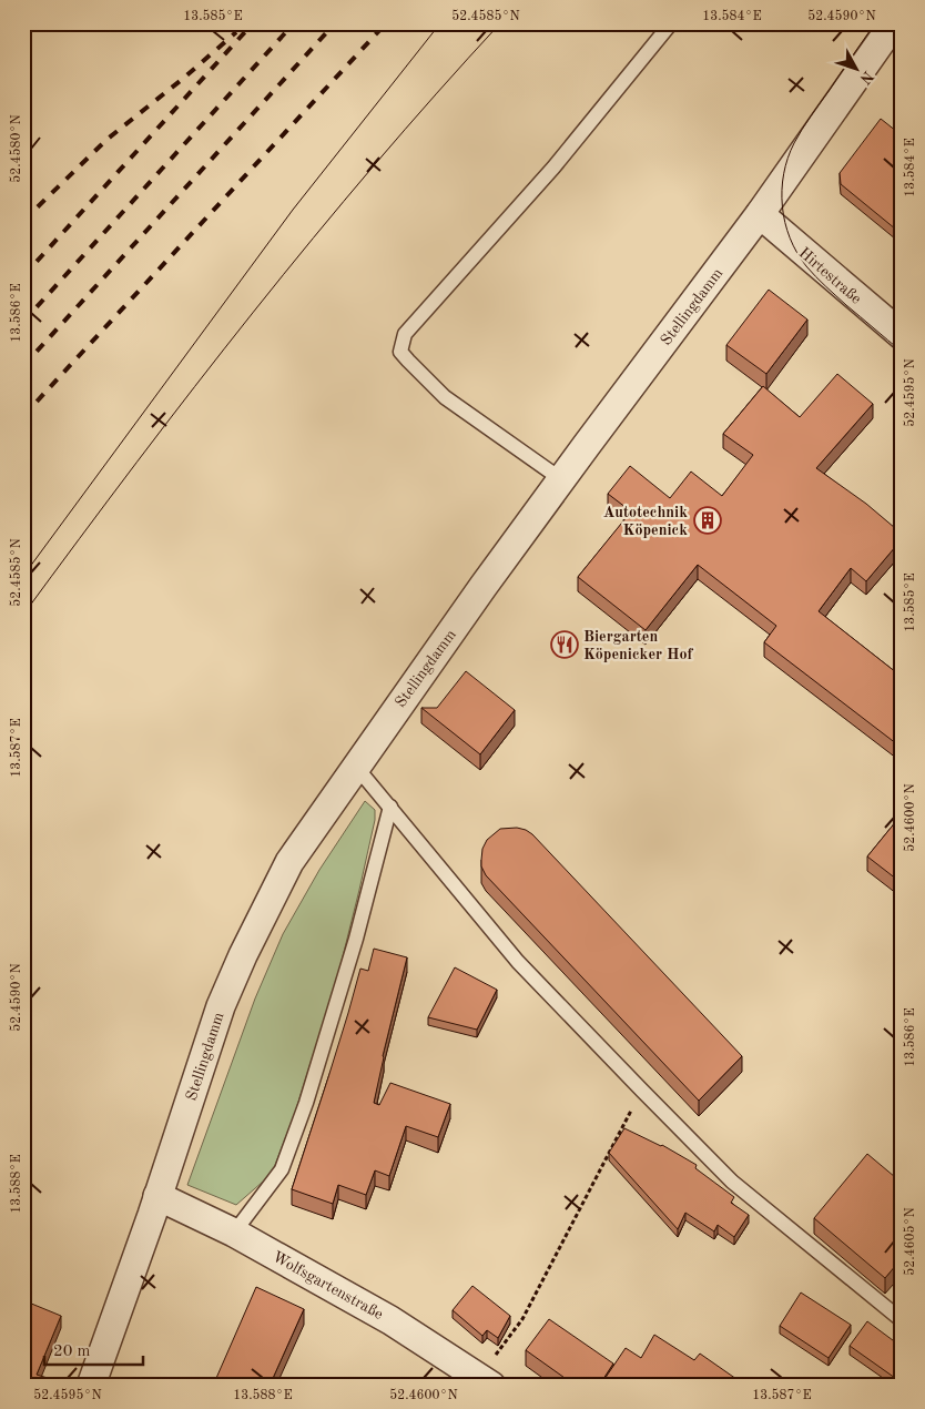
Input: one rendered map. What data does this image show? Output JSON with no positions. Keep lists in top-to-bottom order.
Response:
{
  "streets": {
    "street": ["Hirtestraße", "Stellingdamm", "Wolfsgartenstraße"]
  },
  "crossings": [
    ["Hirtestraße", "Stellingdamm"],
    ["Stellingdamm", "Wolfsgartenstraße"]
  ],
  "places": {
    "building": ["Autotechnik Köpenick"],
    "restaurant": ["Biergarten Köpenicker Hof"]
  },
  "scale_bar": "20 m",
  "north": "bottom right",
  "coordinates": [
    "13.585°E",
    "52.4585°N",
    "13.584°E",
    "52.4590°N",
    "52.4580°N",
    "13.586°E",
    "52.4595°N",
    "13.587°E",
    "52.4600°N",
    "13.588°E",
    "52.4605°N"
  ]
}
